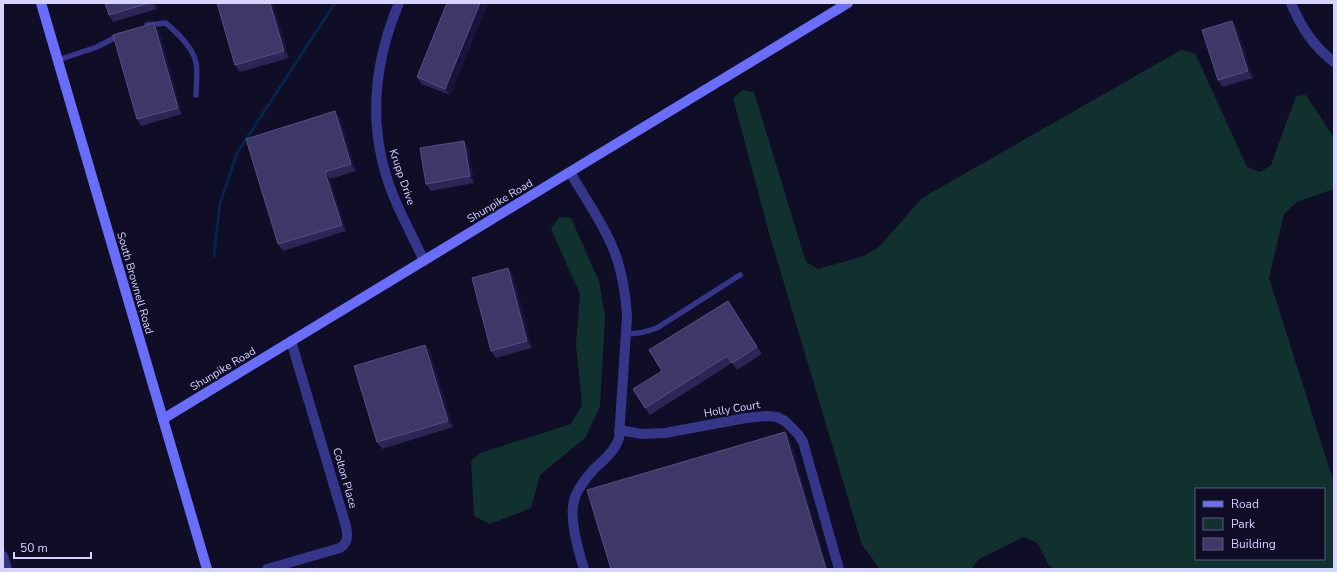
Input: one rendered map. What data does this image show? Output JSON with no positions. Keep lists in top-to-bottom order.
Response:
{
  "streets": {
    "street": [
      "Krupp Drive",
      "Shunpike Road",
      "South Brownell Road",
      "Holly Court",
      "Colton Place"
    ]
  },
  "crossings": [
    ["Krupp Drive", "Shunpike Road"],
    ["Shunpike Road", "South Brownell Road"],
    ["Shunpike Road", "Colton Place"]
  ],
  "legend": ["Road", "Park", "Building"],
  "scale_bar": "50 m"
}
